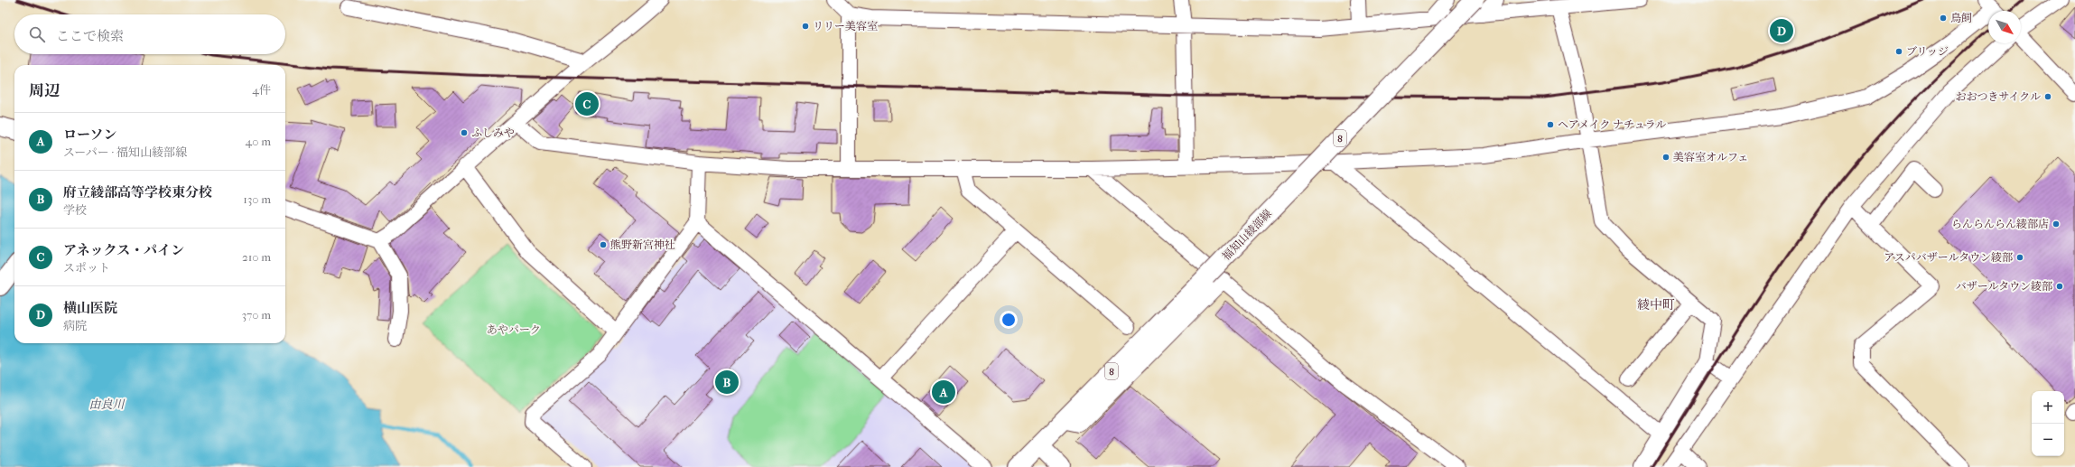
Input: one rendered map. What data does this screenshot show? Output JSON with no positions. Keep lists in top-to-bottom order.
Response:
{
  "streets": {
    "main road": ["8", "福知山綾部線"]
  },
  "districts": ["綾中町"],
  "water": ["由良川"],
  "parks": ["あやパーク"],
  "places": [
    "鳥飼",
    "リリー美容室",
    "ブリッジ",
    "おおつきサイクル",
    "ヘアメイク ナチュラル",
    "ふしみや",
    "美容室オルフェ",
    "らんらんらん綾部店",
    "熊野新宮神社",
    "アスパバザールタウン綾部",
    "バザールタウン綾部"
  ],
  "north": "bottom right",
  "page": {
    "search": "ここで検索",
    "pins": [
      "D",
      "C",
      "B",
      "A"
    ],
    "heading": ["周辺", "4件"],
    "list": [
      {
        "mark": "A",
        "name": "ローソン",
        "note": "スーパー · 福知山綾部線",
        "value": "40 m"
      },
      {
        "mark": "B",
        "name": "府立綾部高等学校東分校",
        "note": "学校",
        "value": "130 m"
      },
      {
        "mark": "C",
        "name": "アネックス・パイン",
        "note": "スポット",
        "value": "210 m"
      },
      {
        "mark": "D",
        "name": "横山医院",
        "note": "病院",
        "value": "370 m"
      }
    ],
    "map_buttons": ["+", "−"]
  }
}
